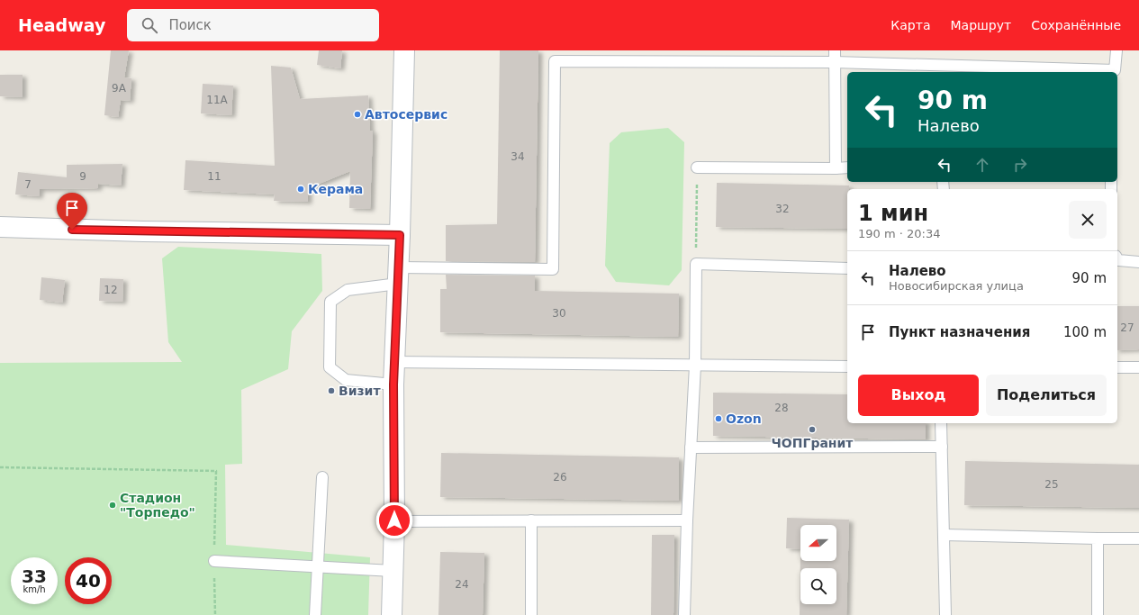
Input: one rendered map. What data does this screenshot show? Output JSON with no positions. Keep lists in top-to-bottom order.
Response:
{
  "places": [
    "Автосервис",
    "Керама",
    "Визит",
    "Ozon",
    "ЧОПГранит",
    "Стадион \"Торпедо\""
  ],
  "house_numbers": [
    "9А",
    "11А",
    "34",
    "9",
    "11",
    "7",
    "32",
    "12",
    "30",
    "27",
    "28",
    "26",
    "25",
    "24"
  ],
  "north": "left",
  "page": {
    "header": "Headway",
    "search": "Поиск",
    "nav": ["Карта", "Маршрут", "Сохранённые"],
    "turn": ["90 m", "Налево"],
    "heading": ["1 мин", "190 m · 20:34"],
    "list": [
      {
        "name": "Налево",
        "note": "Новосибирская улица",
        "value": "90 m"
      },
      {
        "name": "Пункт назначения",
        "value": "100 m"
      }
    ],
    "buttons": ["Выход", "Поделиться"],
    "speed": "33 km/h",
    "limit": "40"
  }
}
